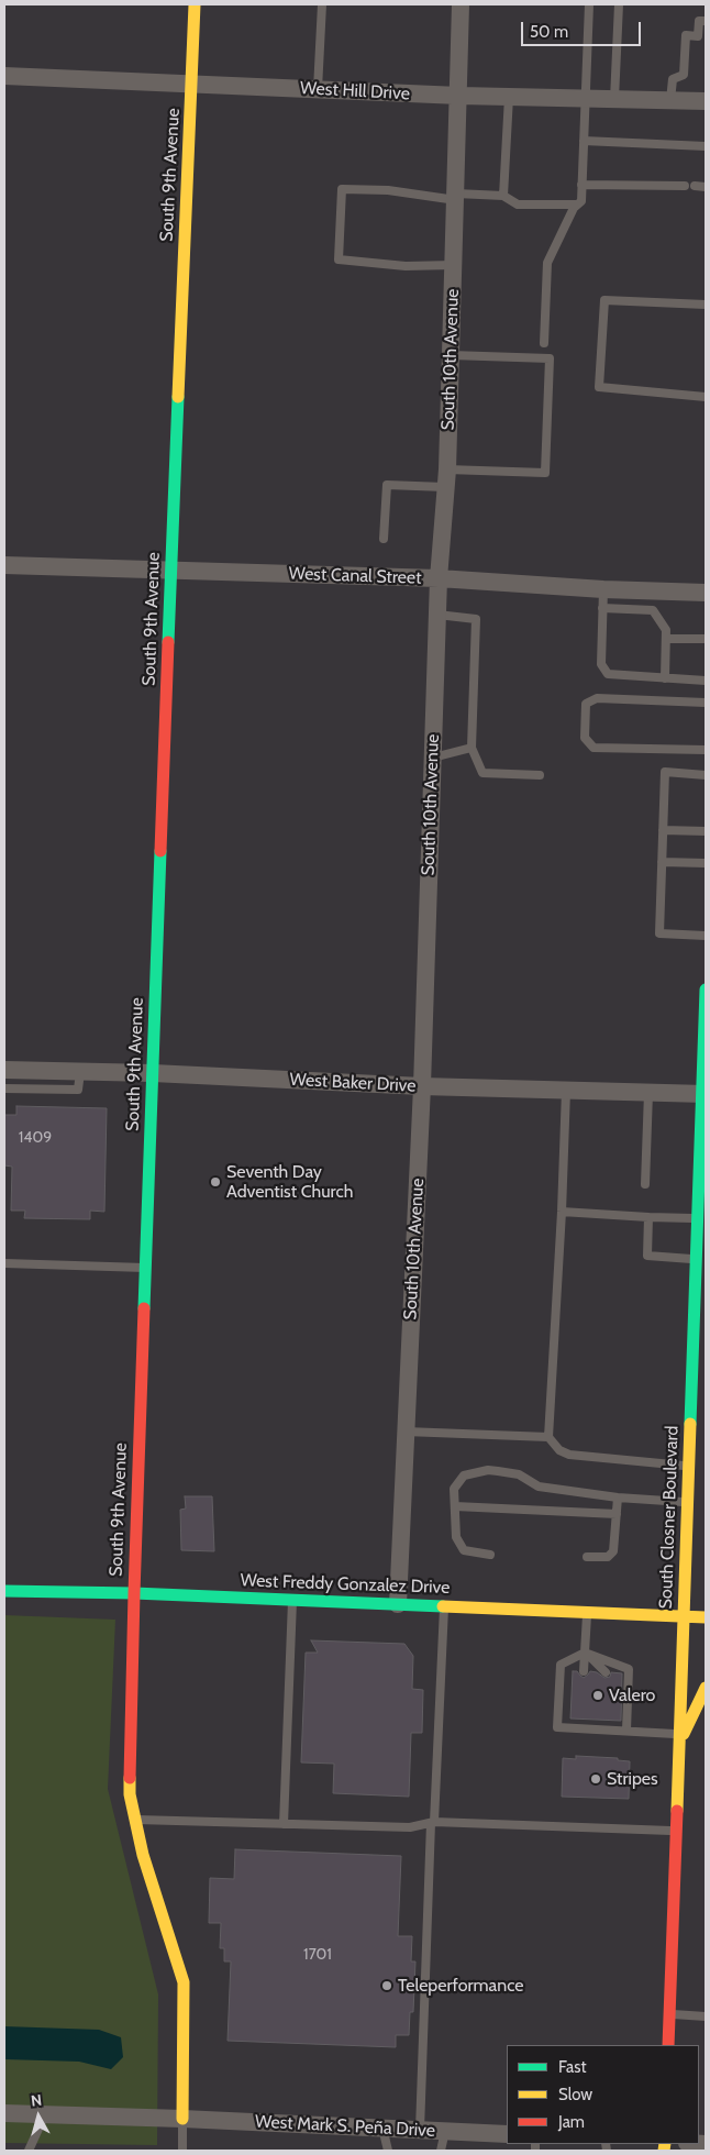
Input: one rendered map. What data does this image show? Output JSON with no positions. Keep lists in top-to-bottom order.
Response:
{
  "streets": {
    "street": [
      "West Hill Drive",
      "South 9th Avenue",
      "South 10th Avenue",
      "West Canal Street",
      "West Baker Drive",
      "South Closner Boulevard",
      "West Freddy Gonzalez Drive",
      "West Mark S. Peña Drive"
    ]
  },
  "crossings": [
    ["West Hill Drive", "South 9th Avenue"],
    ["West Hill Drive", "South 10th Avenue"],
    ["South 9th Avenue", "West Canal Street"],
    ["South 9th Avenue", "West Baker Drive"],
    ["South 9th Avenue", "West Freddy Gonzalez Drive"],
    ["South 9th Avenue", "West Mark S. Peña Drive"],
    ["South 10th Avenue", "West Canal Street"],
    ["South 10th Avenue", "West Baker Drive"],
    ["South 10th Avenue", "West Freddy Gonzalez Drive"],
    ["West Baker Drive", "South Closner Boulevard"],
    ["South Closner Boulevard", "West Freddy Gonzalez Drive"]
  ],
  "places": [
    "Seventh Day Adventist Church",
    "Valero",
    "Stripes",
    "Teleperformance"
  ],
  "house_numbers": ["1409", "1701"],
  "legend": ["Fast", "Slow", "Jam"],
  "scale_bar": "50 m",
  "north": "top"
}
